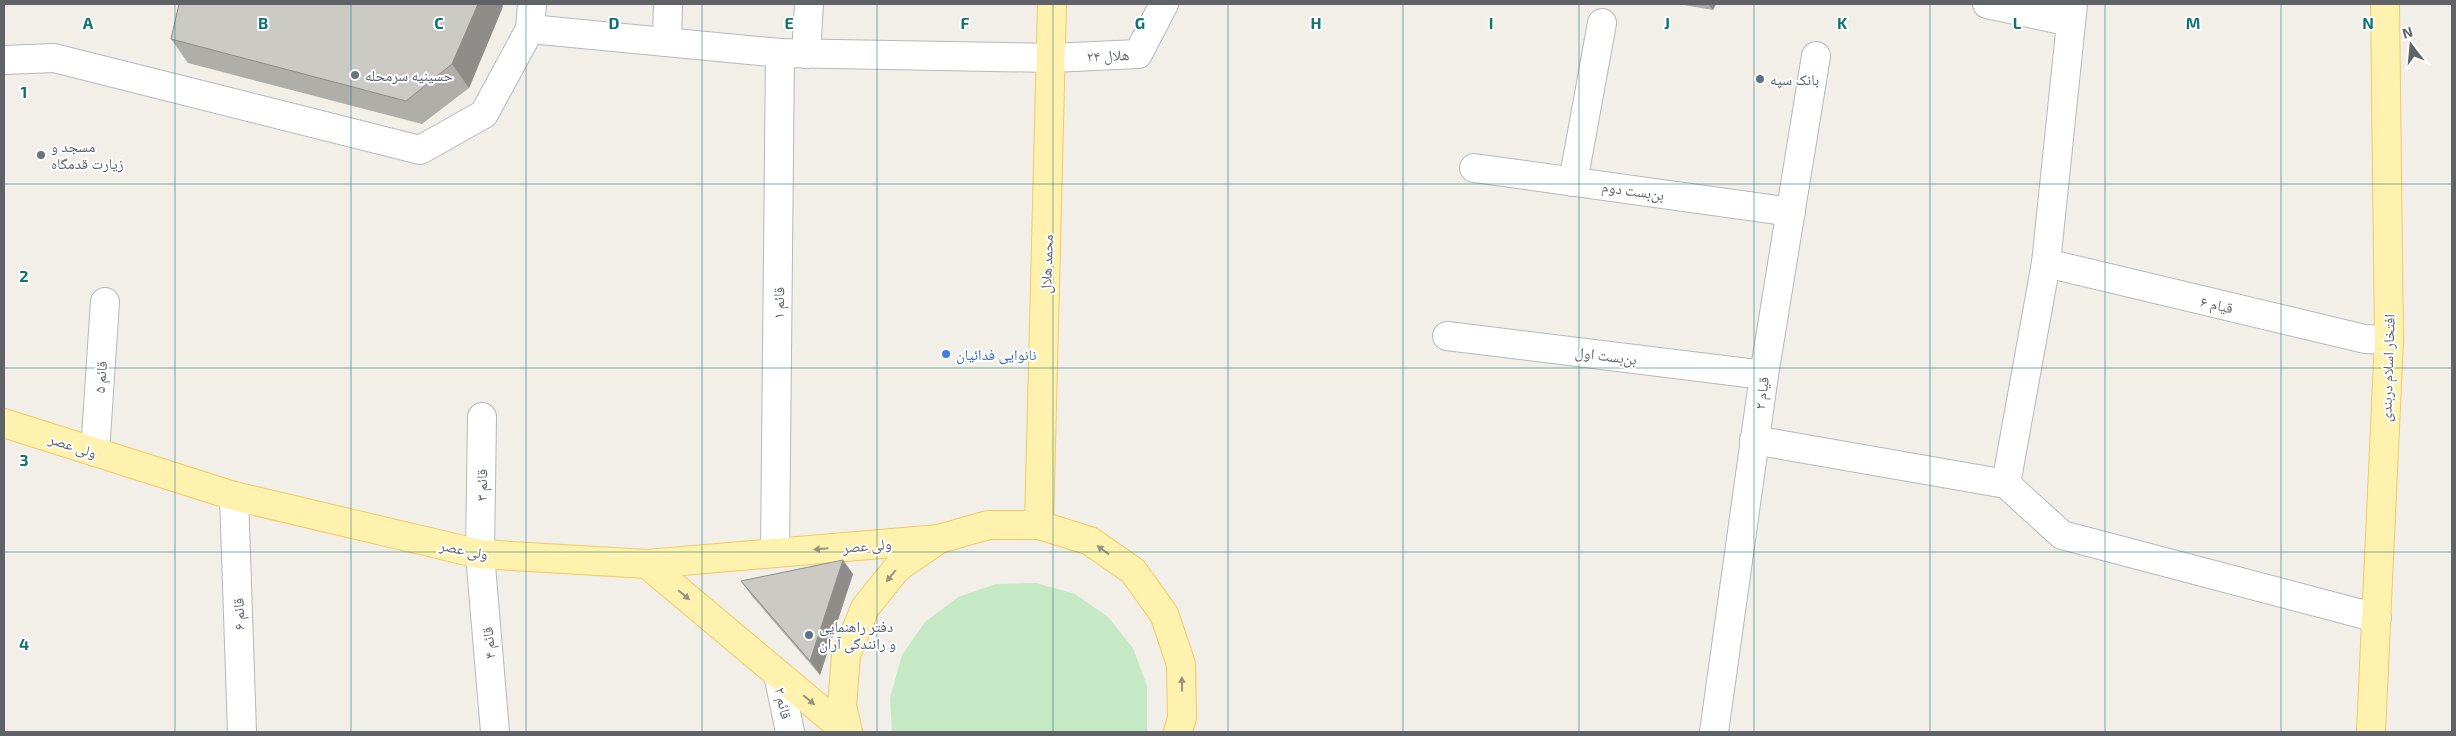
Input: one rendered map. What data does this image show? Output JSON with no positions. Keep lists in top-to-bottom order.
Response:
{
  "streets": {
    "main road": ["محمد هلال", "افتخار اسلام دربندی", "ولی عصر"],
    "street": [
      "هلال ۲۴",
      "بن‌بست دوم",
      "قائم ۱",
      "قیام ۶",
      "بن‌بست اول",
      "قائم ۵",
      "قیام ۲",
      "قائم ۳",
      "قائم ۶",
      "قائم ۴",
      "قائم ۲"
    ]
  },
  "crossings": [
    ["هلال ۲۴", "محمد هلال"],
    ["بن‌بست دوم", "قیام ۲"],
    ["قائم ۱", "ولی عصر"],
    ["قیام ۶", "افتخار اسلام دربندی"],
    ["بن‌بست اول", "قیام ۲"],
    ["قائم ۵", "ولی عصر"],
    ["ولی عصر", "قائم ۳"],
    ["ولی عصر", "قائم ۶"],
    ["ولی عصر", "قائم ۴"],
    ["قائم ۳", "قائم ۴"]
  ],
  "places": [
    "حسینیه سرمحله",
    "بانک سپه",
    "مسجد و زیارت قدمگاه",
    "نانوایی فدائیان",
    "دفتر راهنمایی و رانندگی آران"
  ],
  "north": "top",
  "grid": {
    "columns": [
      "A",
      "B",
      "C",
      "D",
      "E",
      "F",
      "G",
      "H",
      "I",
      "J",
      "K",
      "L",
      "M",
      "N"
    ],
    "rows": [
      "1",
      "2",
      "3",
      "4"
    ]
  }
}
